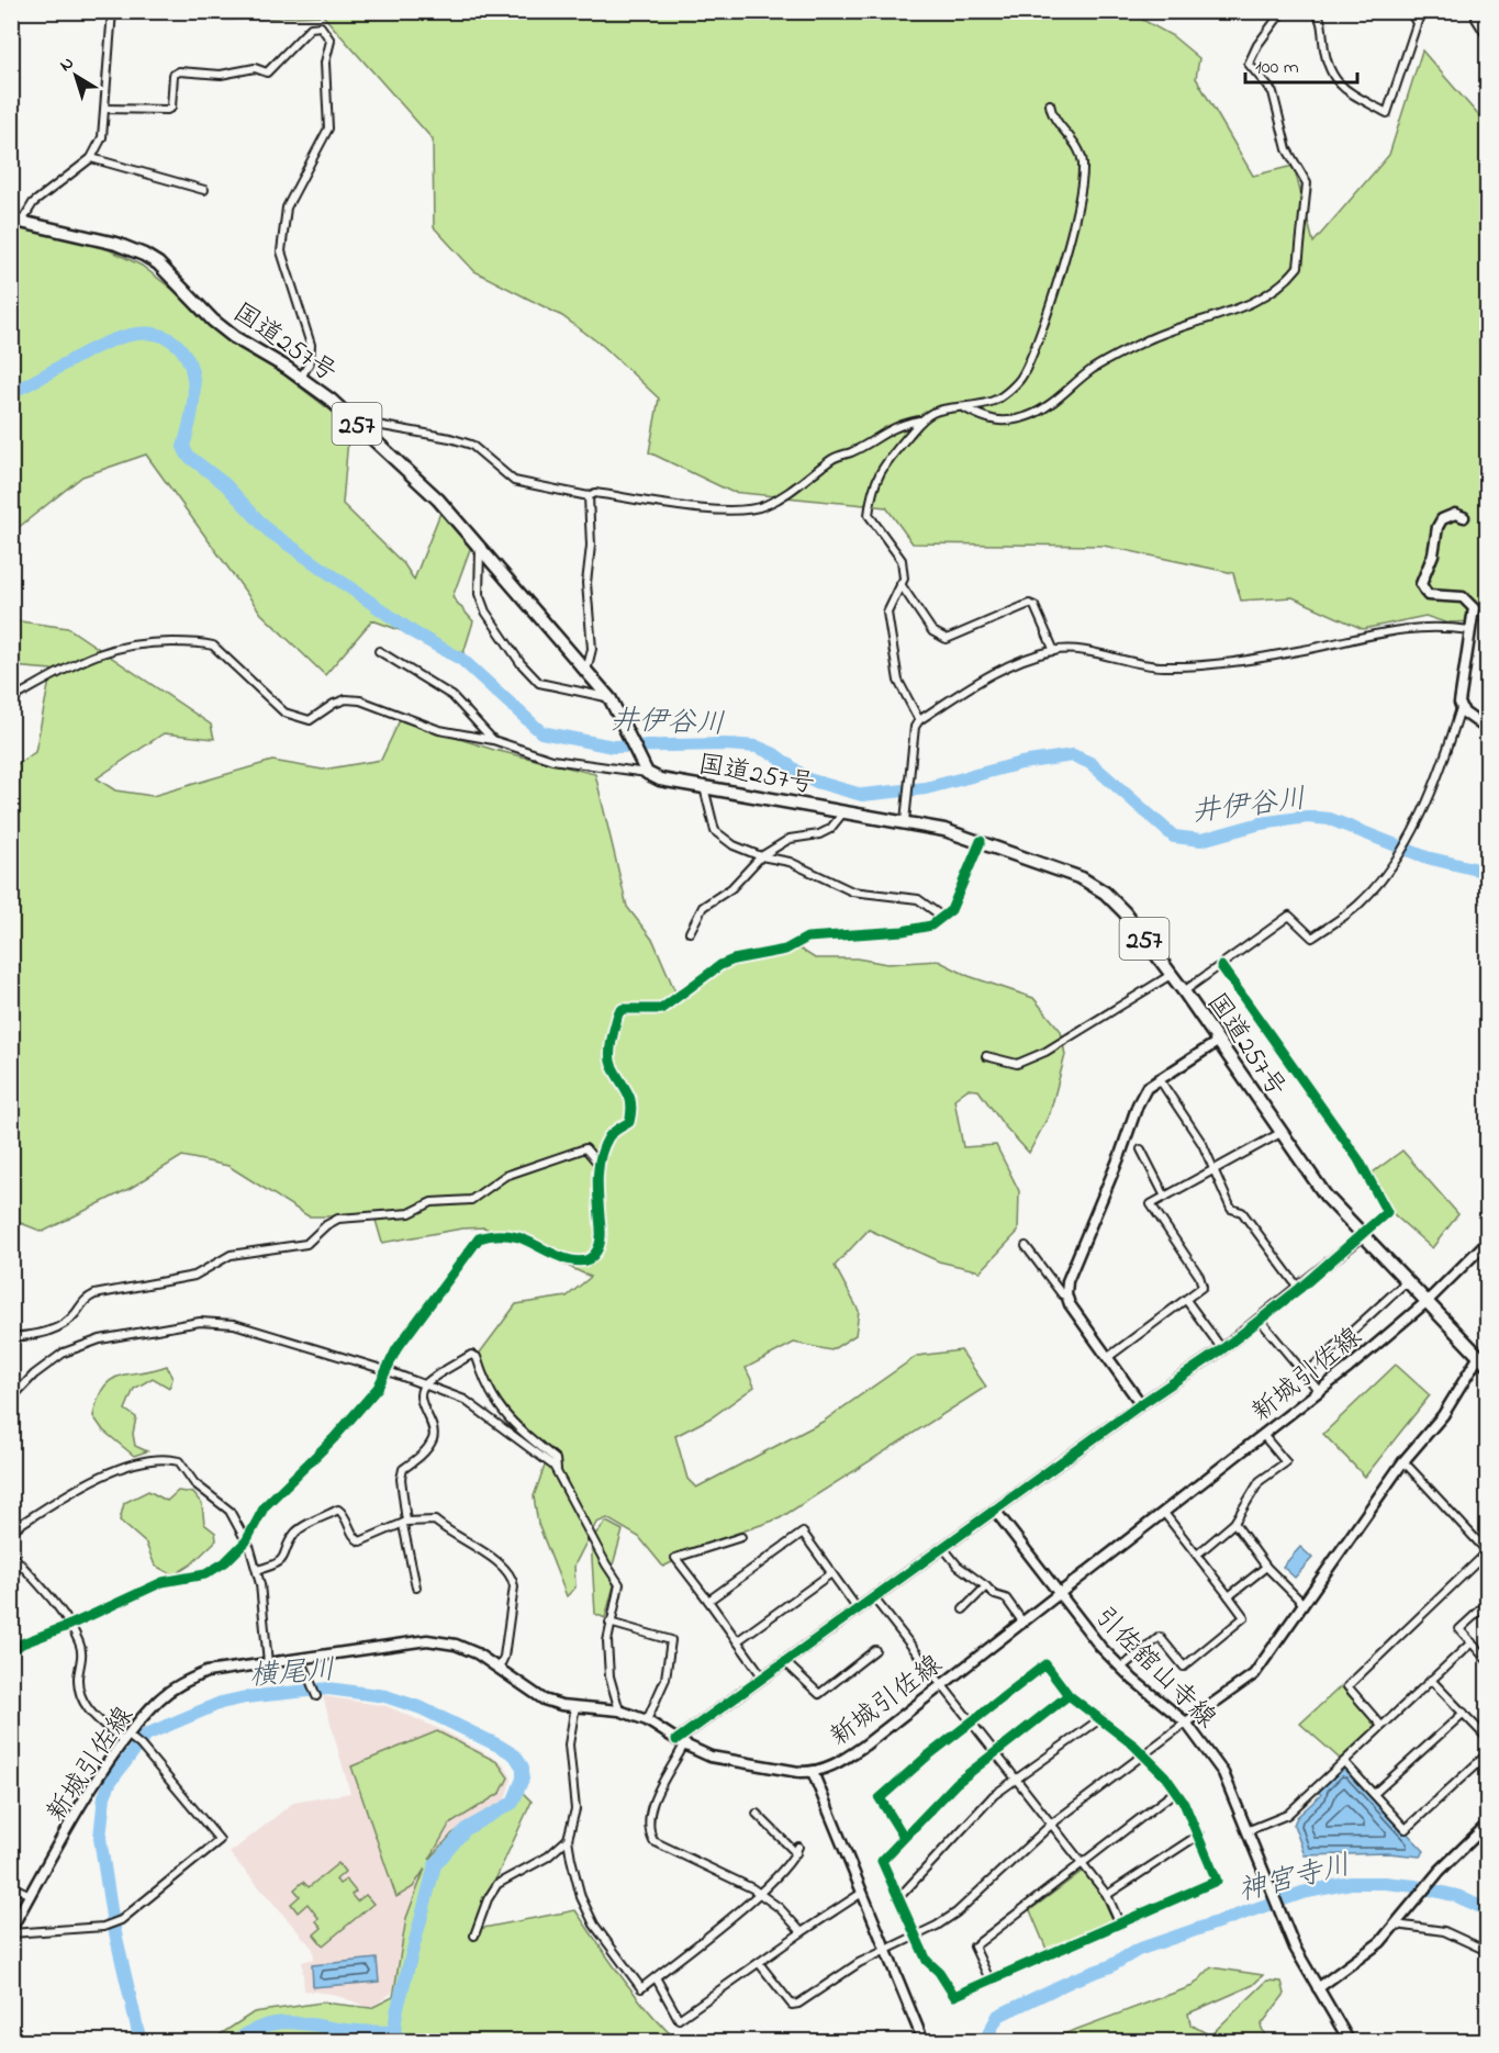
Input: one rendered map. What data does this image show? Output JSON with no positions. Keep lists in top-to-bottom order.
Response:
{
  "streets": {
    "highway": ["国道257号", "257"],
    "street": ["新城引佐線", "引佐舘山寺線"]
  },
  "crossings": [
    ["国道257号", "新城引佐線"],
    ["新城引佐線", "引佐舘山寺線"]
  ],
  "water": ["井伊谷川", "横尾川", "神宮寺川"],
  "scale_bar": "100 m",
  "north": "top left"
}
